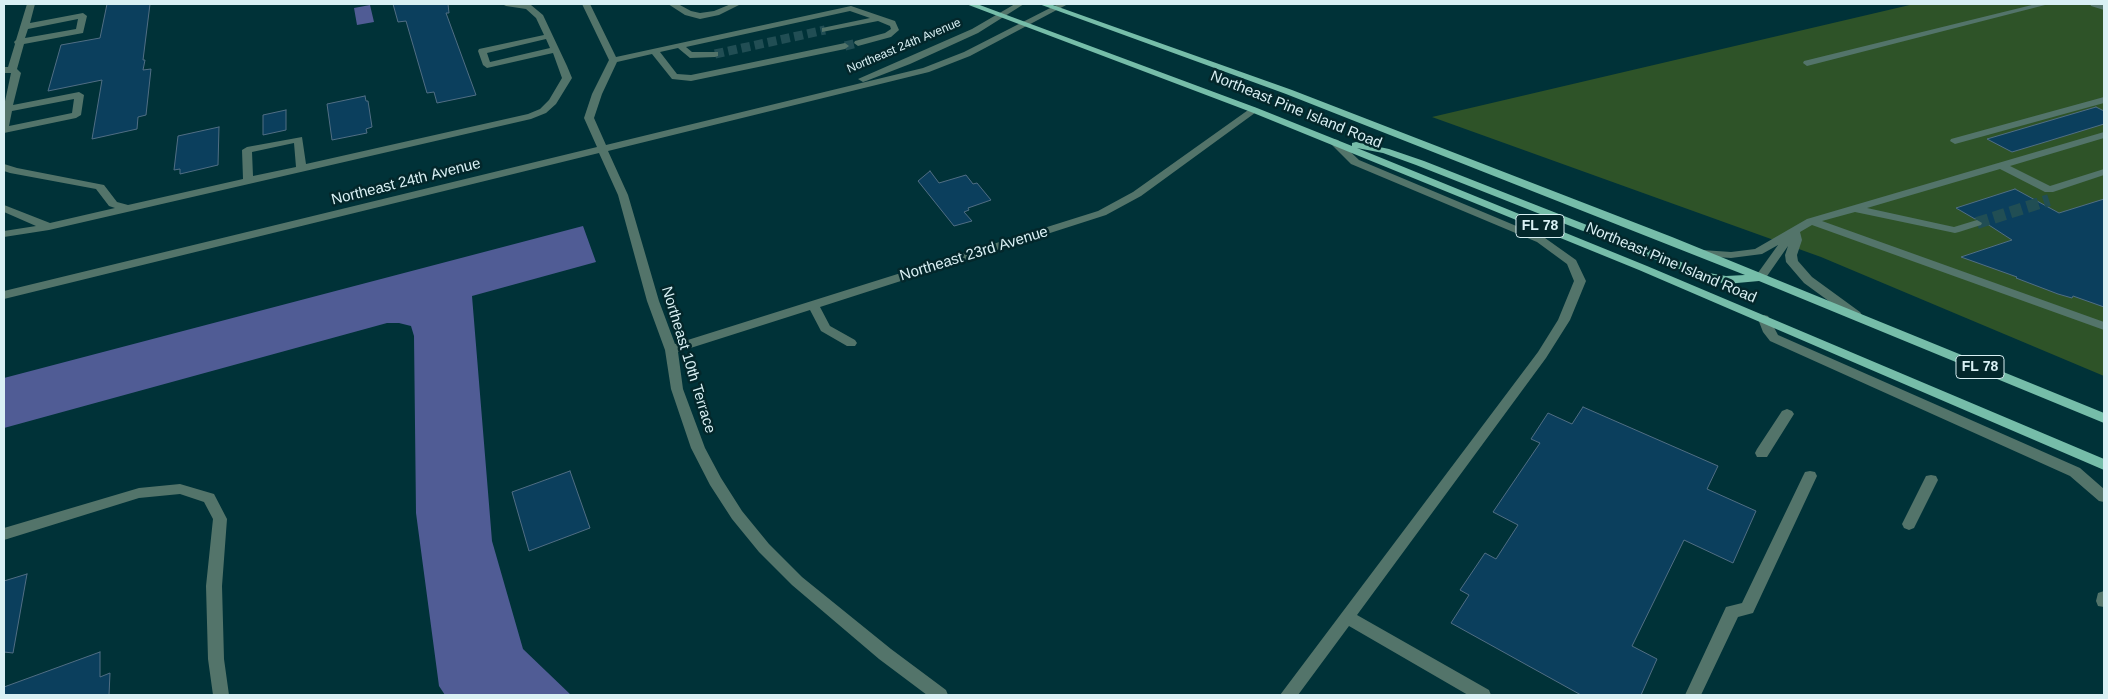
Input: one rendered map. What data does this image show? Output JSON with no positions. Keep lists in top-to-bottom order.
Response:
{
  "streets": {
    "main road": ["Northeast Pine Island Road", "FL 78"],
    "street": ["Northeast 24th Avenue", "Northeast 23rd Avenue", "Northeast 10th Terrace"]
  },
  "crossings": [
    ["Northeast 24th Avenue", "Northeast Pine Island Road"],
    ["Northeast 24th Avenue", "Northeast 10th Terrace"],
    ["Northeast Pine Island Road", "Northeast 23rd Avenue"],
    ["Northeast 23rd Avenue", "Northeast 10th Terrace"]
  ]
}
